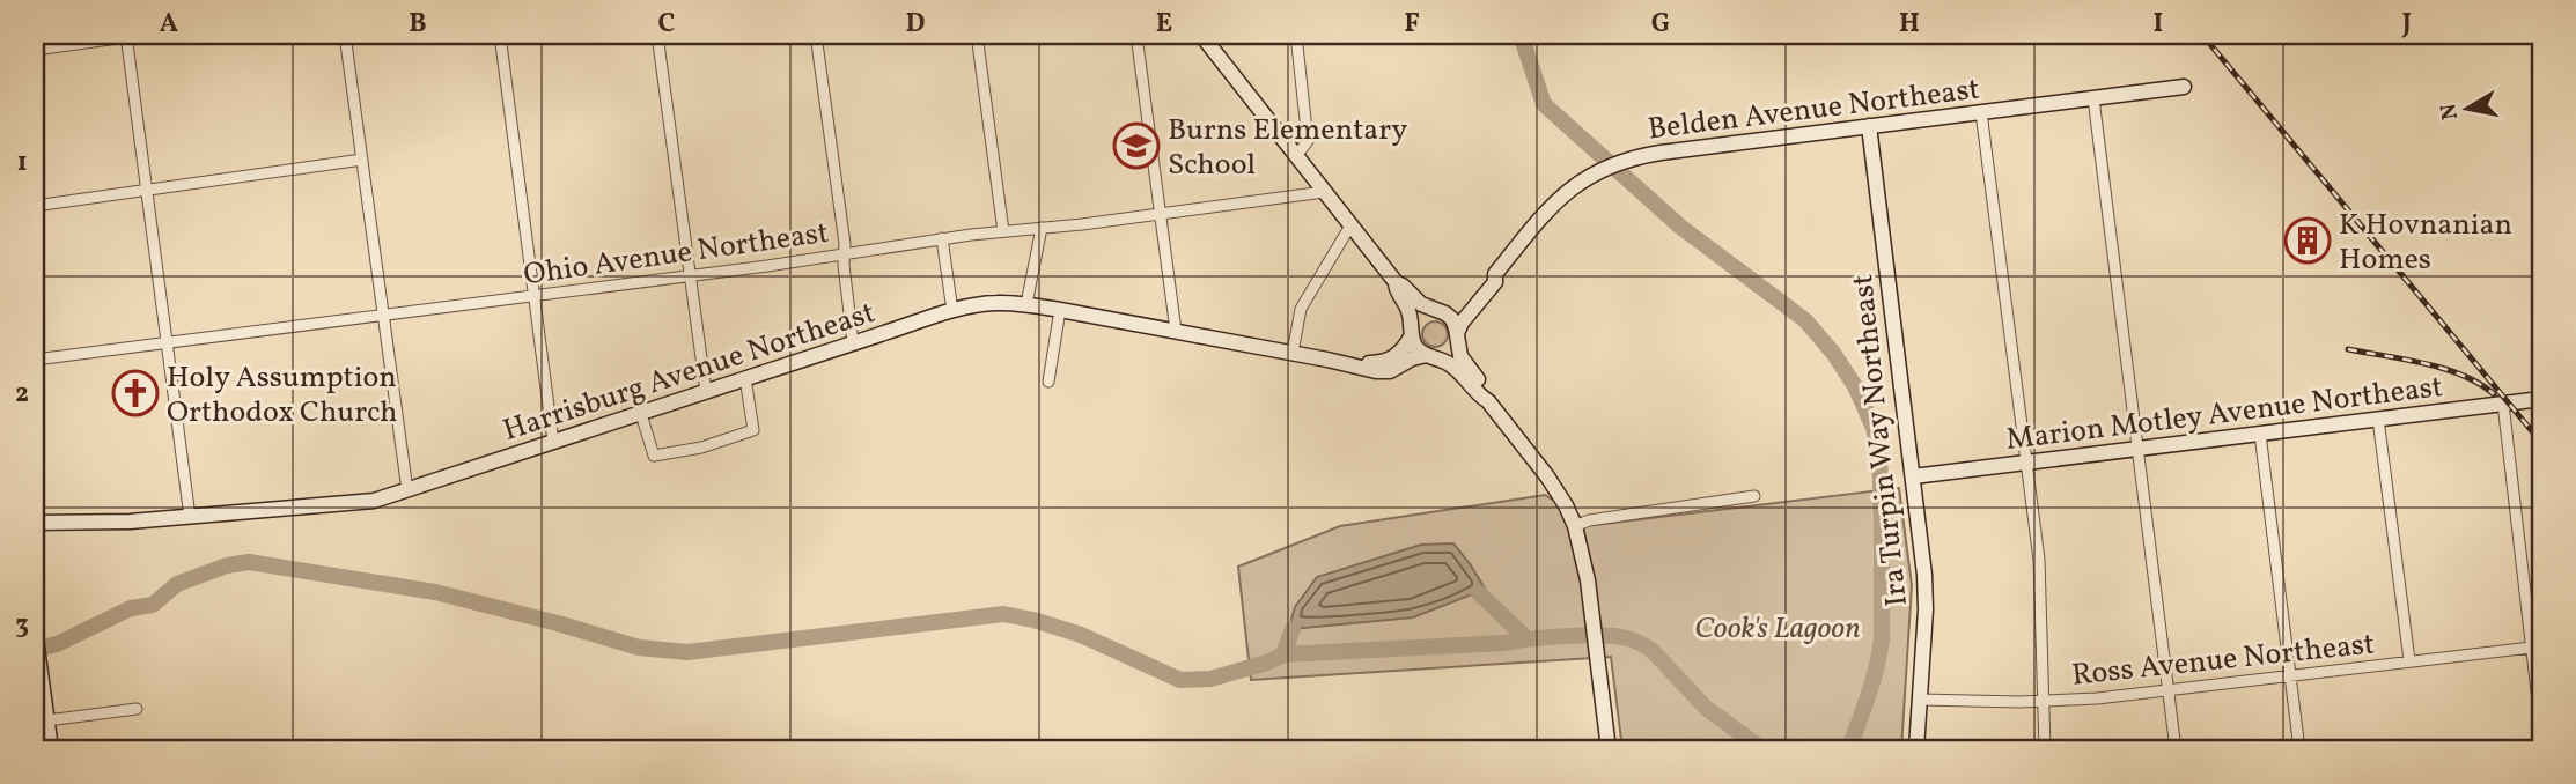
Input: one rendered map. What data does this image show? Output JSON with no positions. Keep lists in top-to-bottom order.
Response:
{
  "streets": {
    "street": [
      "Belden Avenue Northeast",
      "Ohio Avenue Northeast",
      "Harrisburg Avenue Northeast",
      "Marion Motley Avenue Northeast",
      "Ira Turpin Way Northeast",
      "Ross Avenue Northeast"
    ]
  },
  "crossings": [
    ["Belden Avenue Northeast", "Harrisburg Avenue Northeast"],
    ["Belden Avenue Northeast", "Ira Turpin Way Northeast"],
    ["Marion Motley Avenue Northeast", "Ira Turpin Way Northeast"],
    ["Ira Turpin Way Northeast", "Ross Avenue Northeast"]
  ],
  "parks": ["Cook's Lagoon"],
  "places": {
    "school or university": ["Burns Elementary School"],
    "building": ["K Hovnanian Homes"],
    "church": ["Holy Assumption Orthodox Church"]
  },
  "north": "left",
  "grid": {
    "columns": [
      "A",
      "B",
      "C",
      "D",
      "E",
      "F",
      "G",
      "H",
      "I",
      "J"
    ],
    "rows": ["1", "2", "3"]
  }
}
